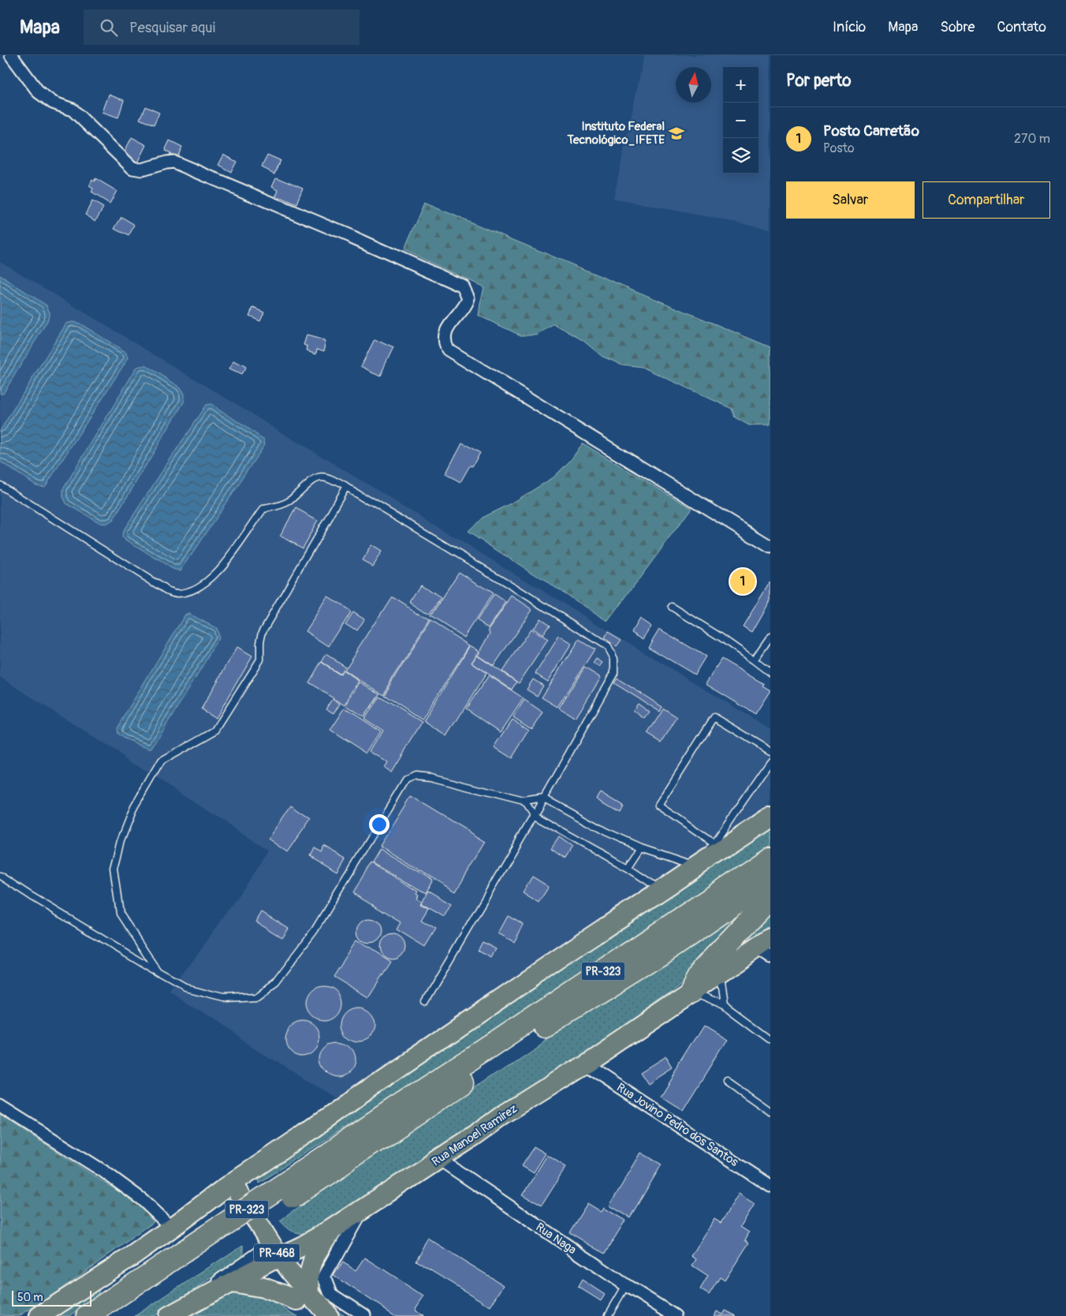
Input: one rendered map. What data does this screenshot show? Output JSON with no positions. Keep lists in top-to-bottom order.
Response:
{
  "streets": {
    "highway": ["PR-323"],
    "main road": ["Rua Manoel Ramirez", "PR-468"],
    "street": ["Rua Jovino Pedro dos Santos", "Rua Naga"]
  },
  "crossings": [
    ["Rua Jovino Pedro dos Santos", "Rua Manoel Ramirez"],
    ["Rua Manoel Ramirez", "Rua Naga"],
    ["Rua Manoel Ramirez", "PR-468"]
  ],
  "places": {
    "school or university": ["Instituto Federal Tecnológico_IFETE"]
  },
  "scale_bar": "50 m",
  "north": "top",
  "page": {
    "header": "Mapa",
    "search": "Pesquisar aqui",
    "nav": [
      "Início",
      "Mapa",
      "Sobre",
      "Contato"
    ],
    "heading": "Por perto",
    "map_buttons": ["+", "−"],
    "list": [
      {
        "mark": "1",
        "name": "Posto Carretão",
        "note": "Posto",
        "value": "270 m"
      }
    ],
    "buttons": ["Salvar", "Compartilhar"],
    "pins": "1",
    "scale": "50 m"
  }
}
